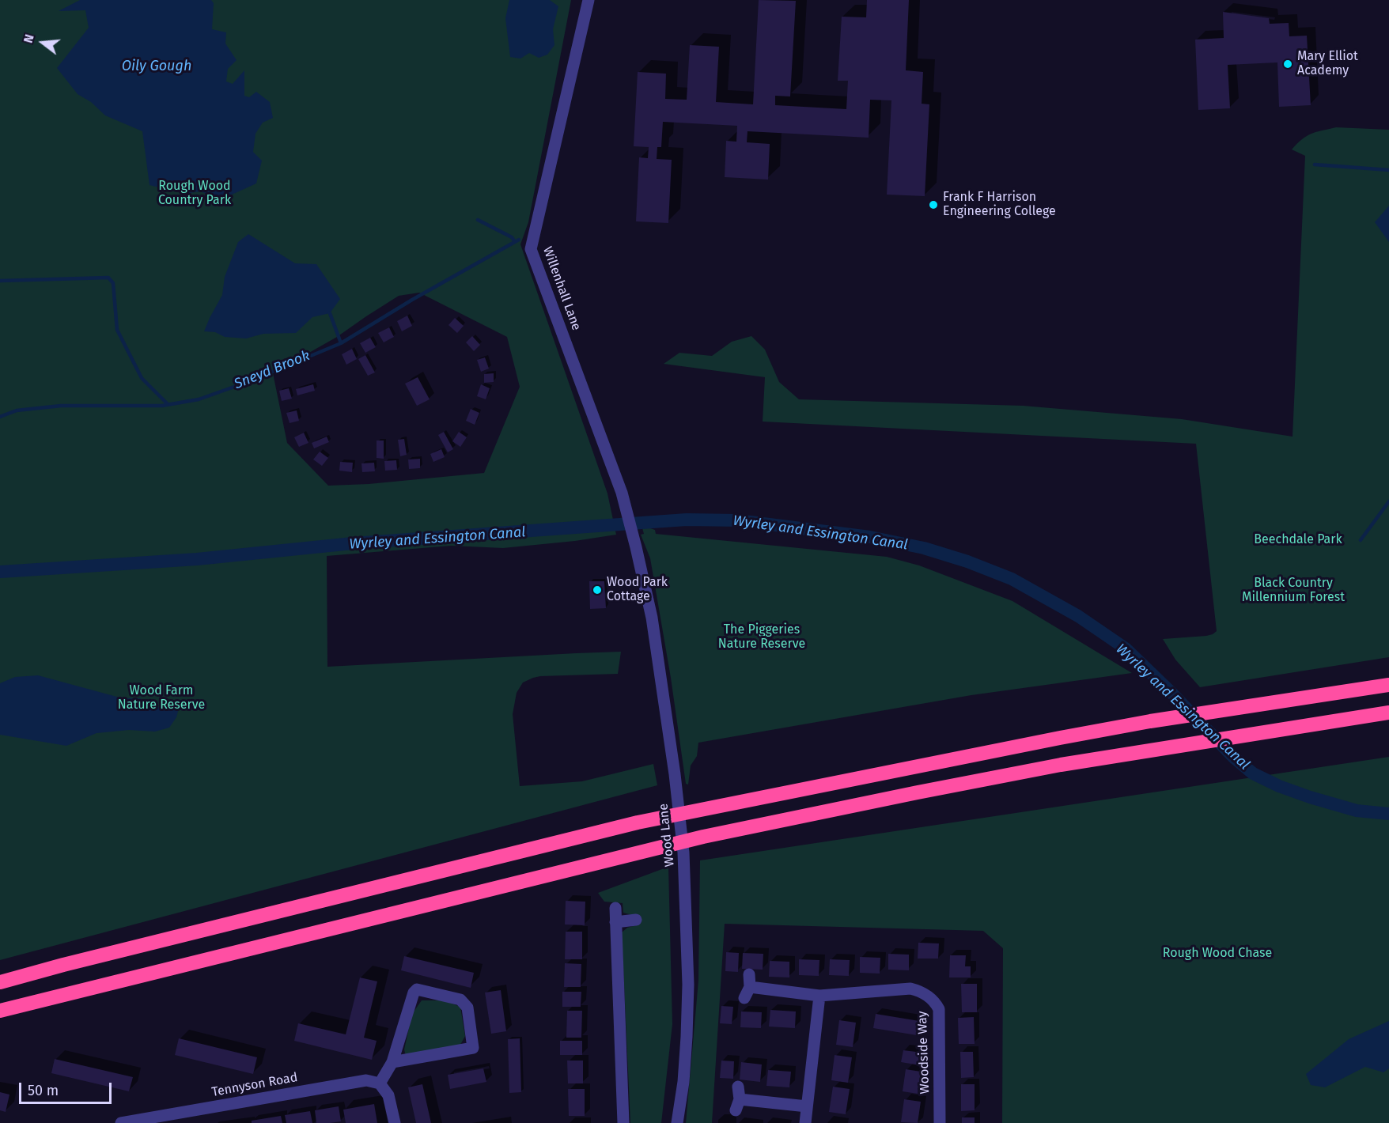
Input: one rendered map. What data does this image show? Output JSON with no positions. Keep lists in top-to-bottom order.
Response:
{
  "streets": {
    "street": [
      "Willenhall Lane",
      "Wood Lane",
      "Woodside Way",
      "Tennyson Road"
    ]
  },
  "crossings": [
    ["Willenhall Lane", "Wood Lane"]
  ],
  "water": ["Oily Gough", "Sneyd Brook", "Wyrley and Essington Canal"],
  "parks": [
    "Rough Wood Country Park",
    "Beechdale Park",
    "Black Country Millennium Forest",
    "The Piggeries Nature Reserve",
    "Wood Farm Nature Reserve",
    "Rough Wood Chase"
  ],
  "places": ["Mary Elliot Academy", "Frank F Harrison Engineering College", "Wood Park Cottage"],
  "scale_bar": "50 m",
  "north": "left"
}
